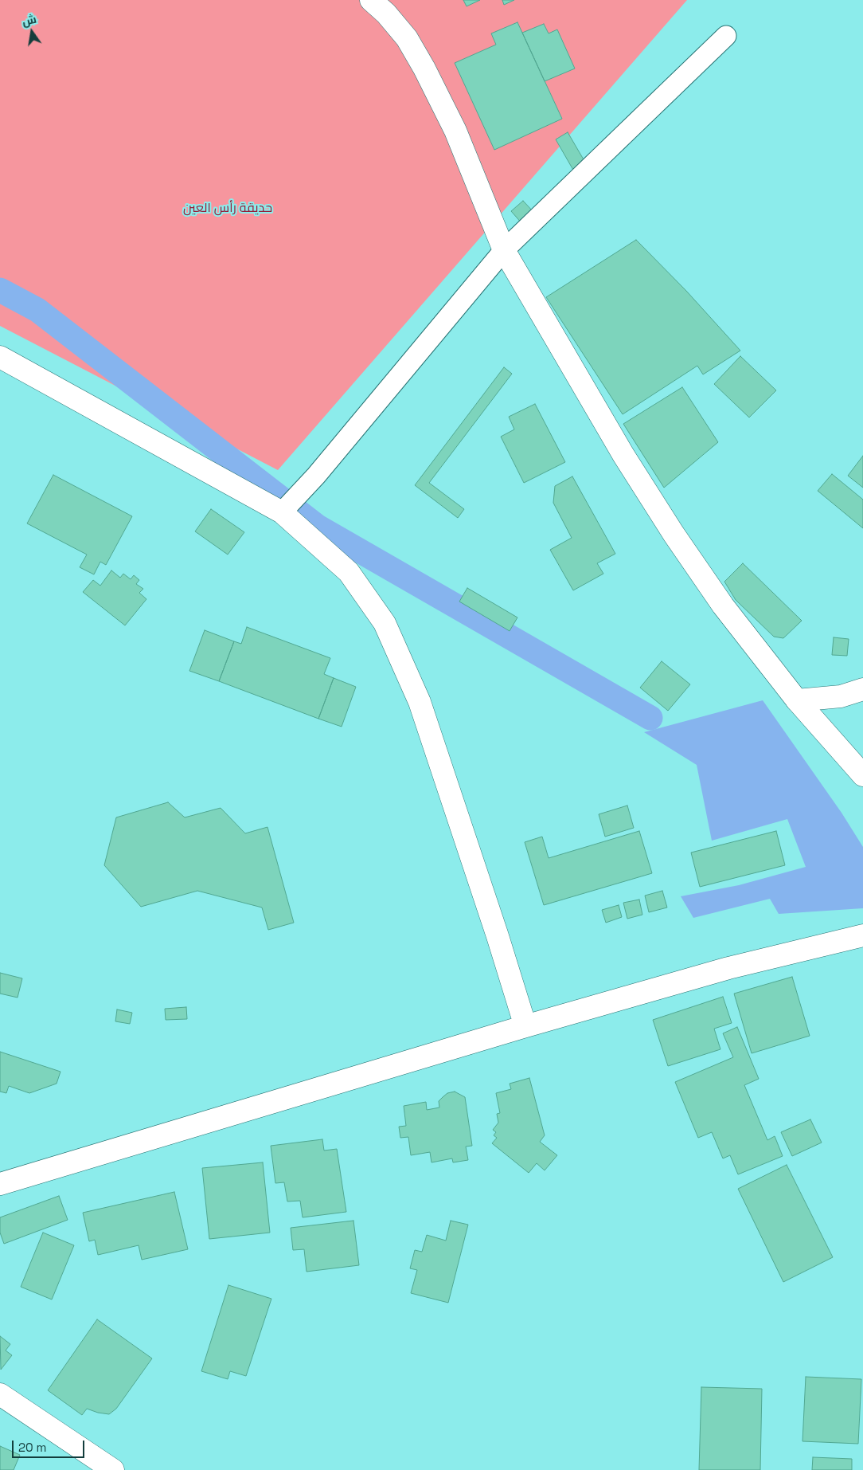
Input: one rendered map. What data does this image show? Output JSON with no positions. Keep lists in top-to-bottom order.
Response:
{
  "parks": ["حديقة رأس العين"],
  "scale_bar": "20 m",
  "north": "top"
}
